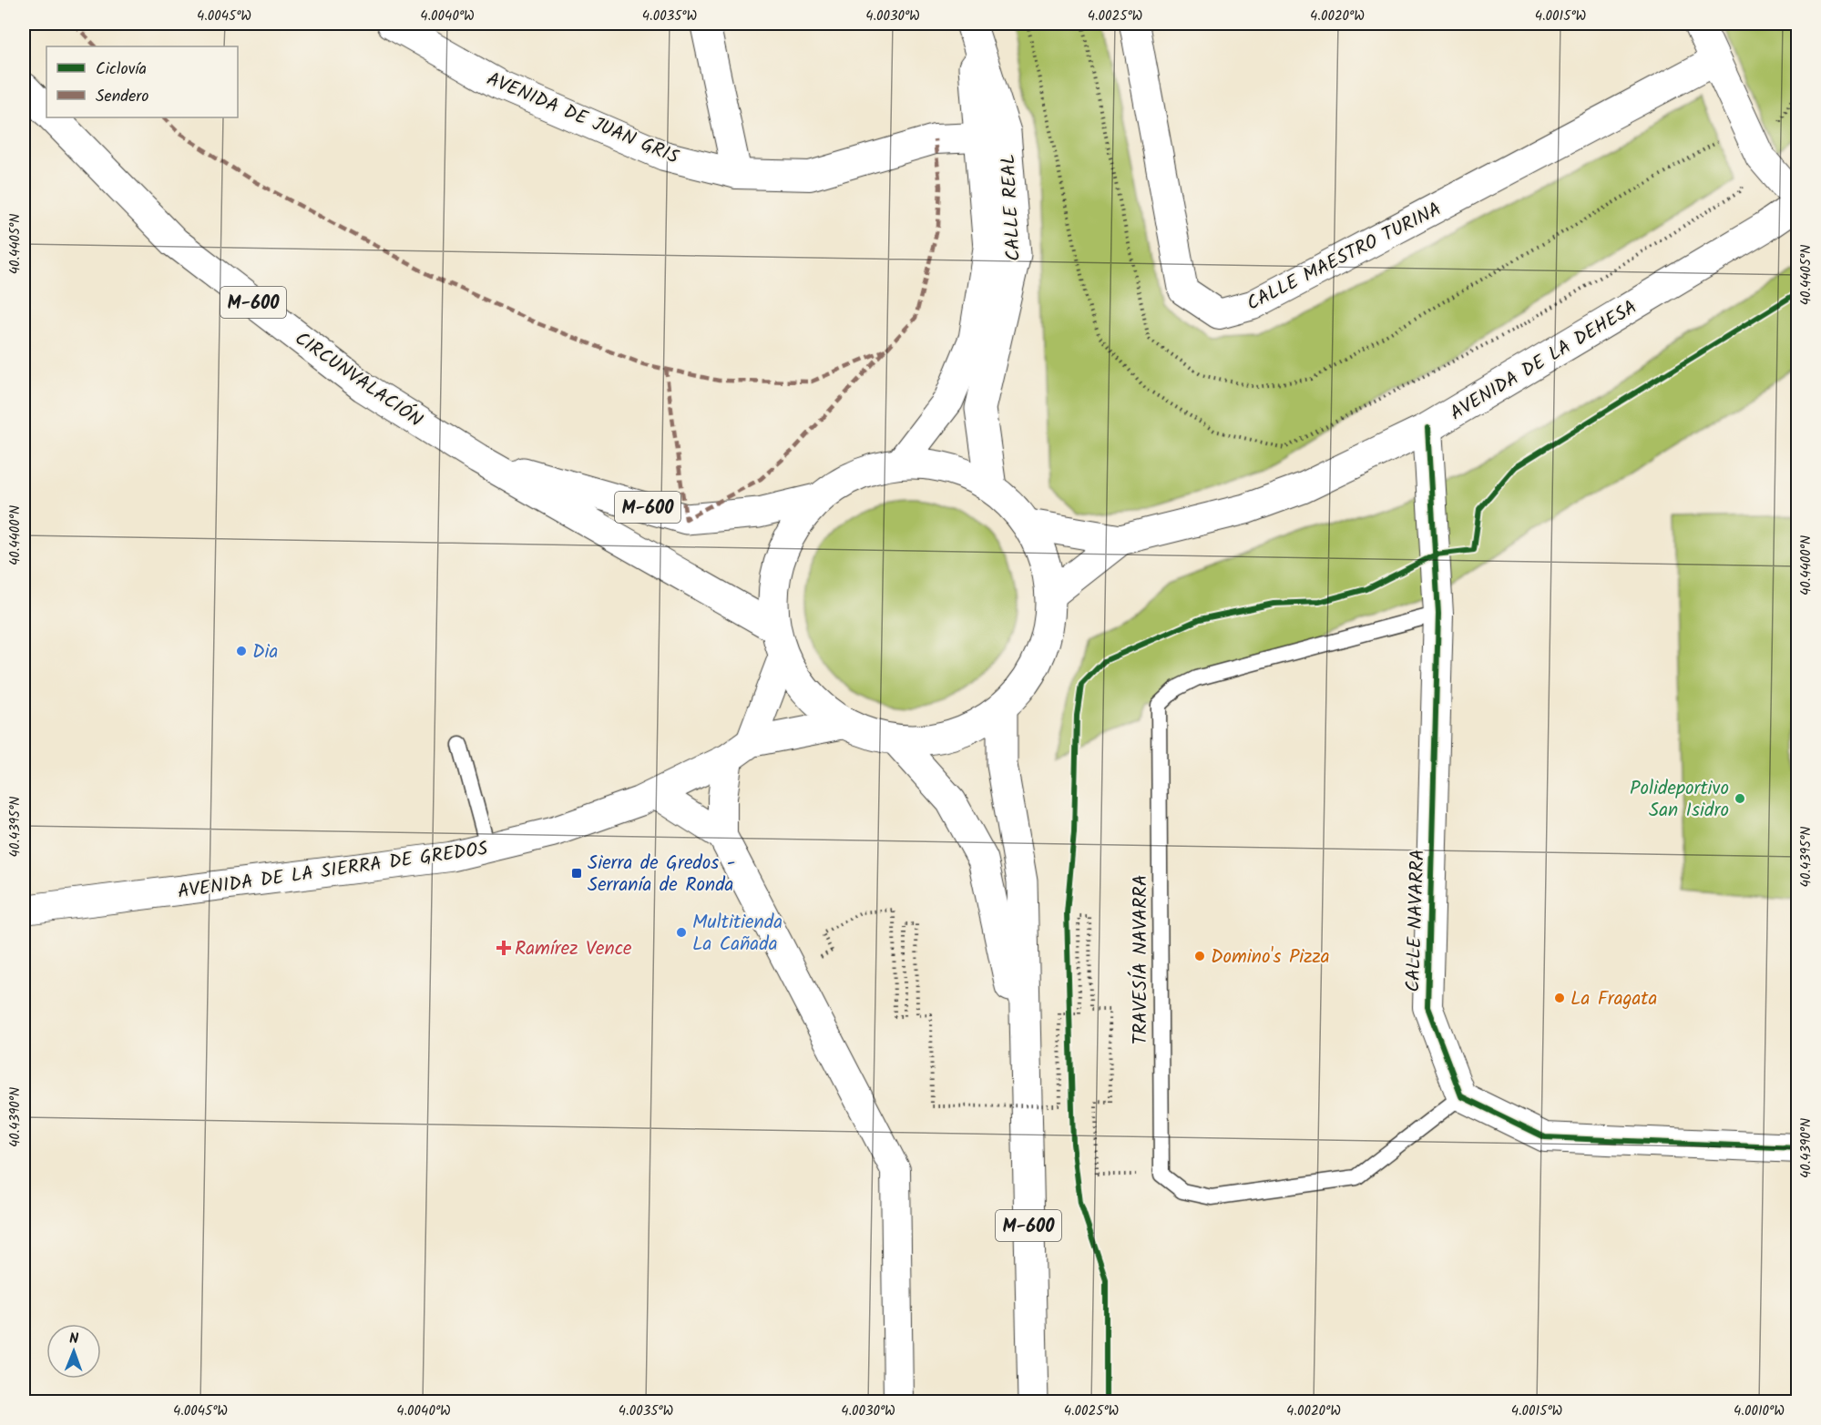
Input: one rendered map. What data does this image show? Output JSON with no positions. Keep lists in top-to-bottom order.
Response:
{
  "streets": {
    "main road": [
      "CALLE REAL",
      "M-600",
      "AVENIDA DE LA DEHESA",
      "CIRCUNVALACIÓN"
    ],
    "street": [
      "AVENIDA DE JUAN GRIS",
      "CALLE MAESTRO TURINA",
      "AVENIDA DE LA SIERRA DE GREDOS",
      "CALLE NAVARRA"
    ],
    "lane": ["TRAVESÍA NAVARRA"]
  },
  "crossings": [
    ["AVENIDA DE JUAN GRIS", "CALLE REAL"],
    ["CALLE REAL", "M-600"],
    ["M-600", "AVENIDA DE LA DEHESA"],
    ["M-600", "CIRCUNVALACIÓN"],
    ["M-600", "AVENIDA DE LA SIERRA DE GREDOS"],
    ["AVENIDA DE LA DEHESA", "CALLE NAVARRA"],
    ["CALLE NAVARRA", "TRAVESÍA NAVARRA"]
  ],
  "places": {
    "other": [
      "Dia",
      "Polideportivo San Isidro",
      "Multitienda La Cañada",
      "Domino's Pizza",
      "La Fragata"
    ],
    "transit": ["Sierra de Gredos - Serranía de Ronda"],
    "health": ["Ramírez Vence"]
  },
  "legend": ["Ciclovía", "Sendero"],
  "north": "top",
  "coordinates": [
    "4.0045°W",
    "4.0040°W",
    "4.0035°W",
    "4.0030°W",
    "4.0025°W",
    "4.0020°W",
    "4.0015°W",
    "40.4405°N",
    "40.4400°N",
    "40.4395°N",
    "40.4390°N",
    "4.0010°W"
  ]
}
